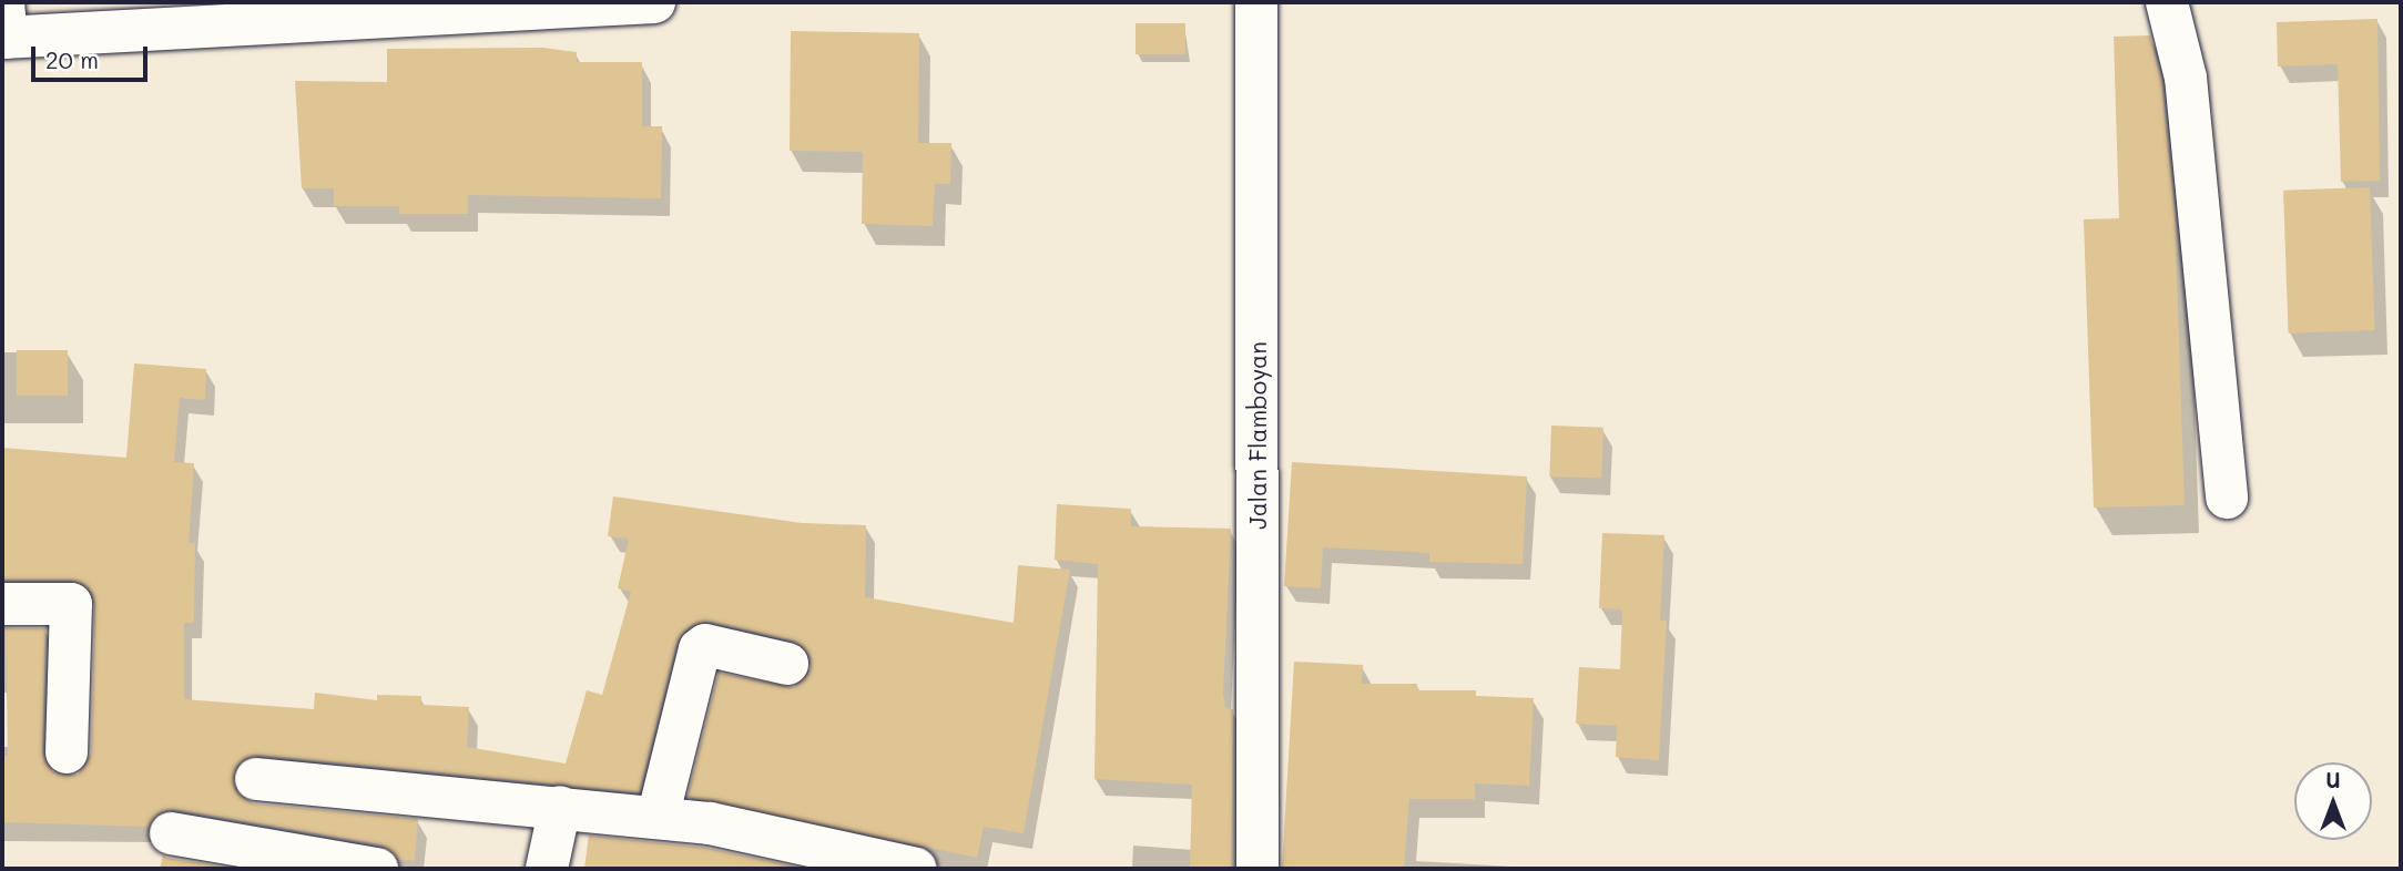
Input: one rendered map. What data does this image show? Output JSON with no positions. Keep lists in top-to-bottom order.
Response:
{
  "streets": {
    "main road": ["Jalan Flamboyan"]
  },
  "scale_bar": "20 m",
  "north": "top"
}
